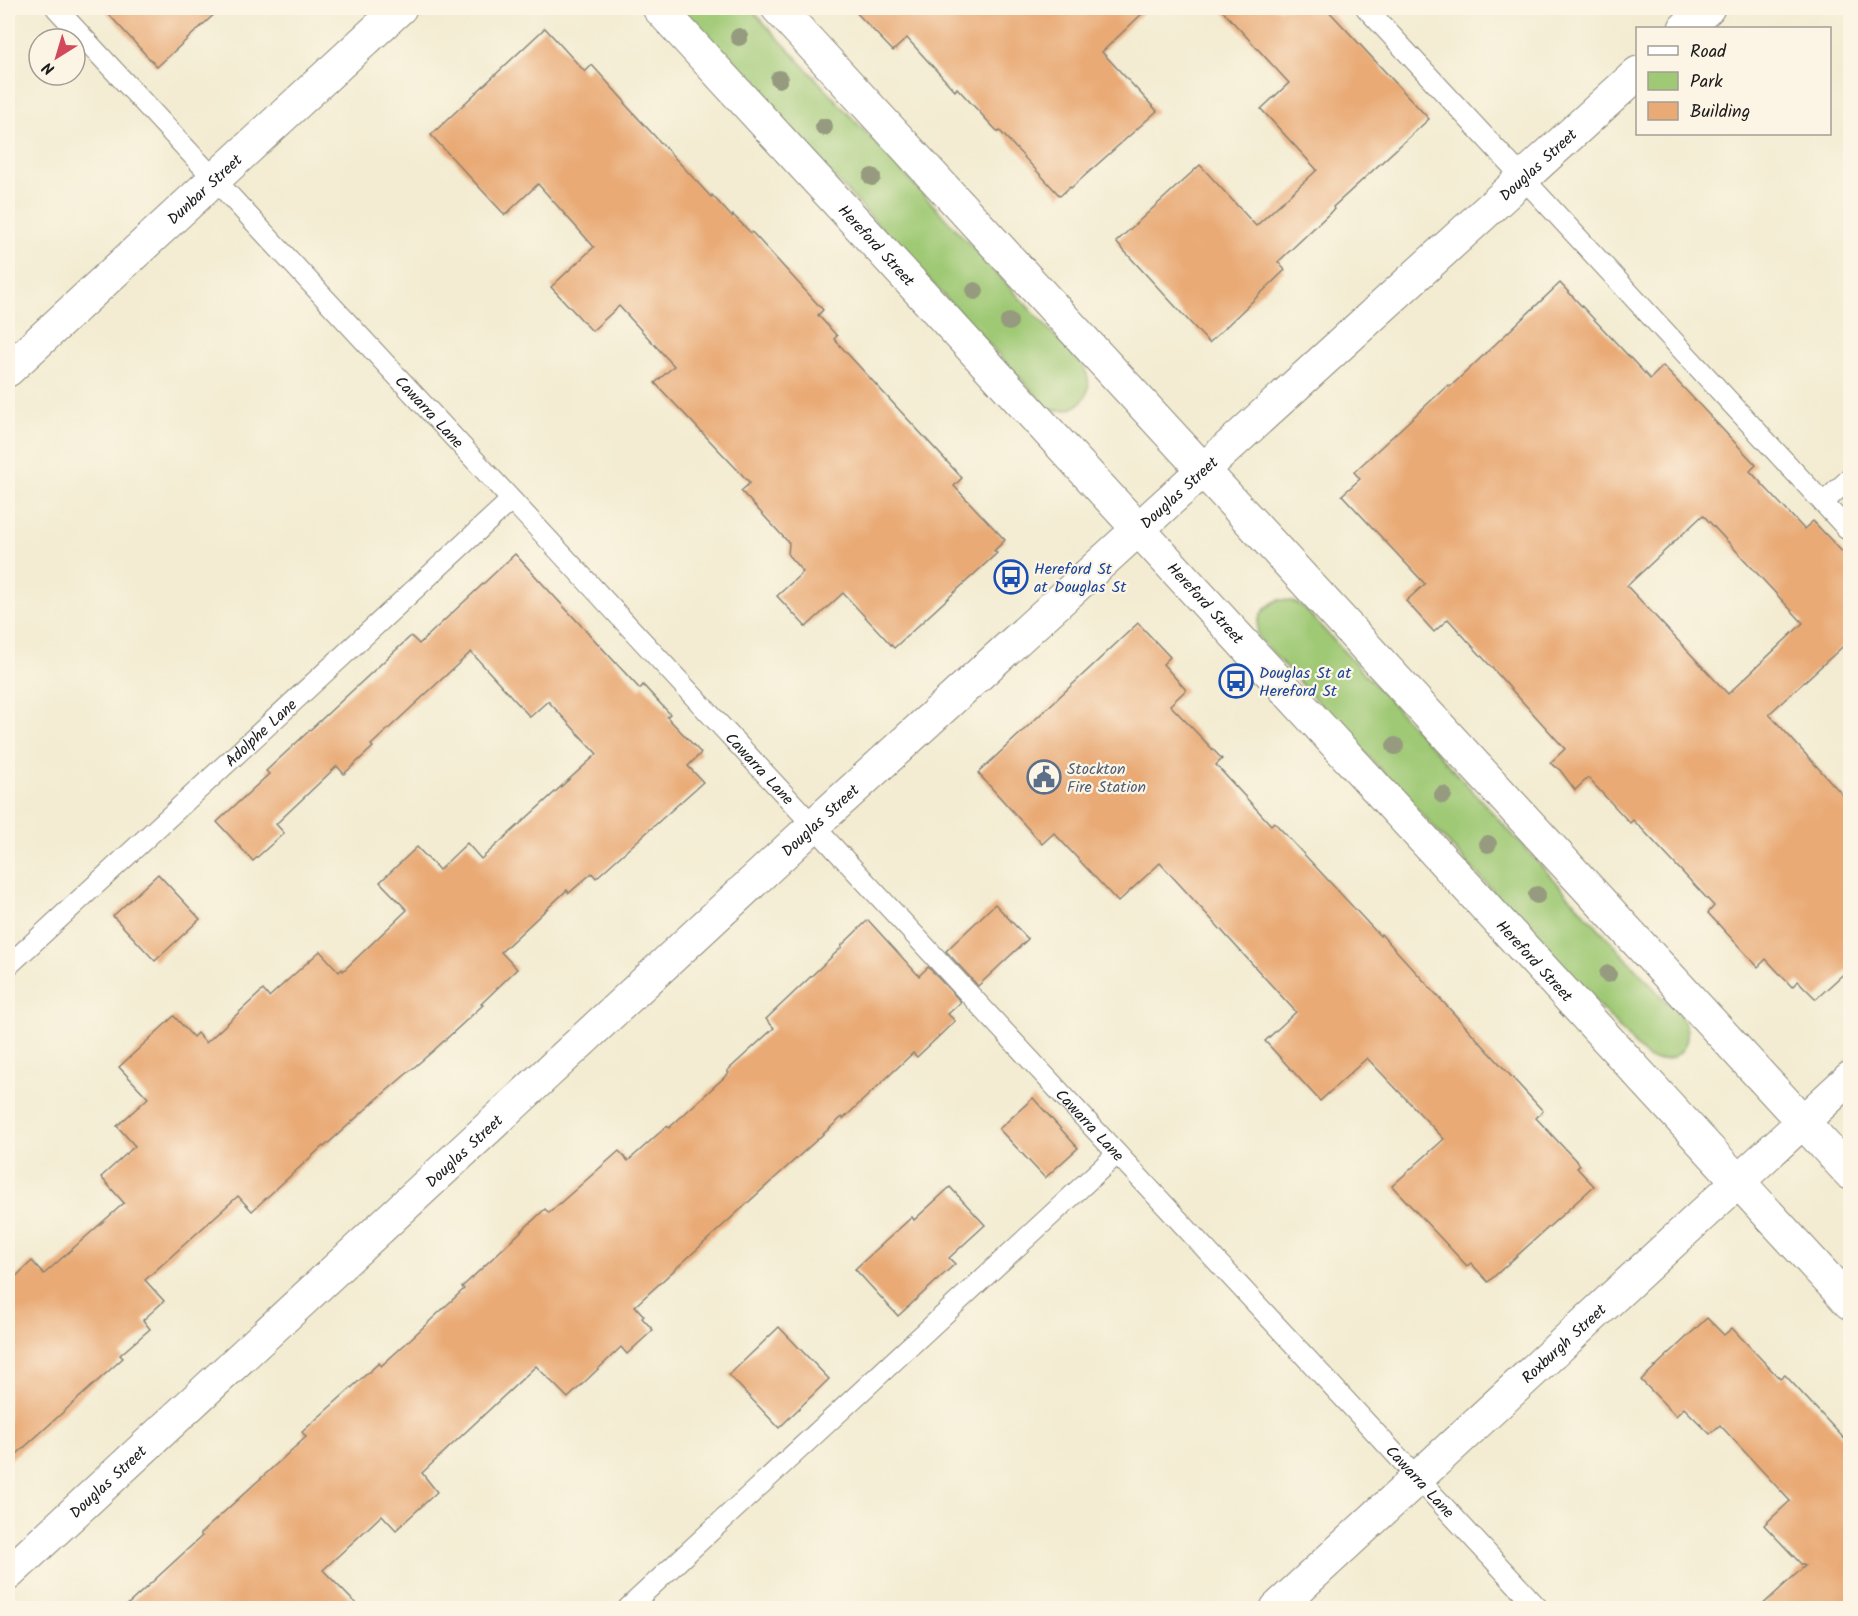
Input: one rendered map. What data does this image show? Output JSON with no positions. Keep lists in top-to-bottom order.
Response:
{
  "streets": {
    "street": [
      "Douglas Street",
      "Dunbar Street",
      "Hereford Street",
      "Roxburgh Street"
    ],
    "lane": ["Cawarra Lane", "Adolphe Lane"]
  },
  "crossings": [
    ["Douglas Street", "Hereford Street"],
    ["Douglas Street", "Cawarra Lane"],
    ["Dunbar Street", "Cawarra Lane"],
    ["Hereford Street", "Roxburgh Street"],
    ["Cawarra Lane", "Adolphe Lane"],
    ["Cawarra Lane", "Roxburgh Street"]
  ],
  "places": {
    "bus stop": ["Hereford St at Douglas St", "Douglas St at Hereford St"],
    "public building": ["Stockton Fire Station"]
  },
  "legend": ["Road", "Park", "Building"],
  "north": "bottom left"
}
